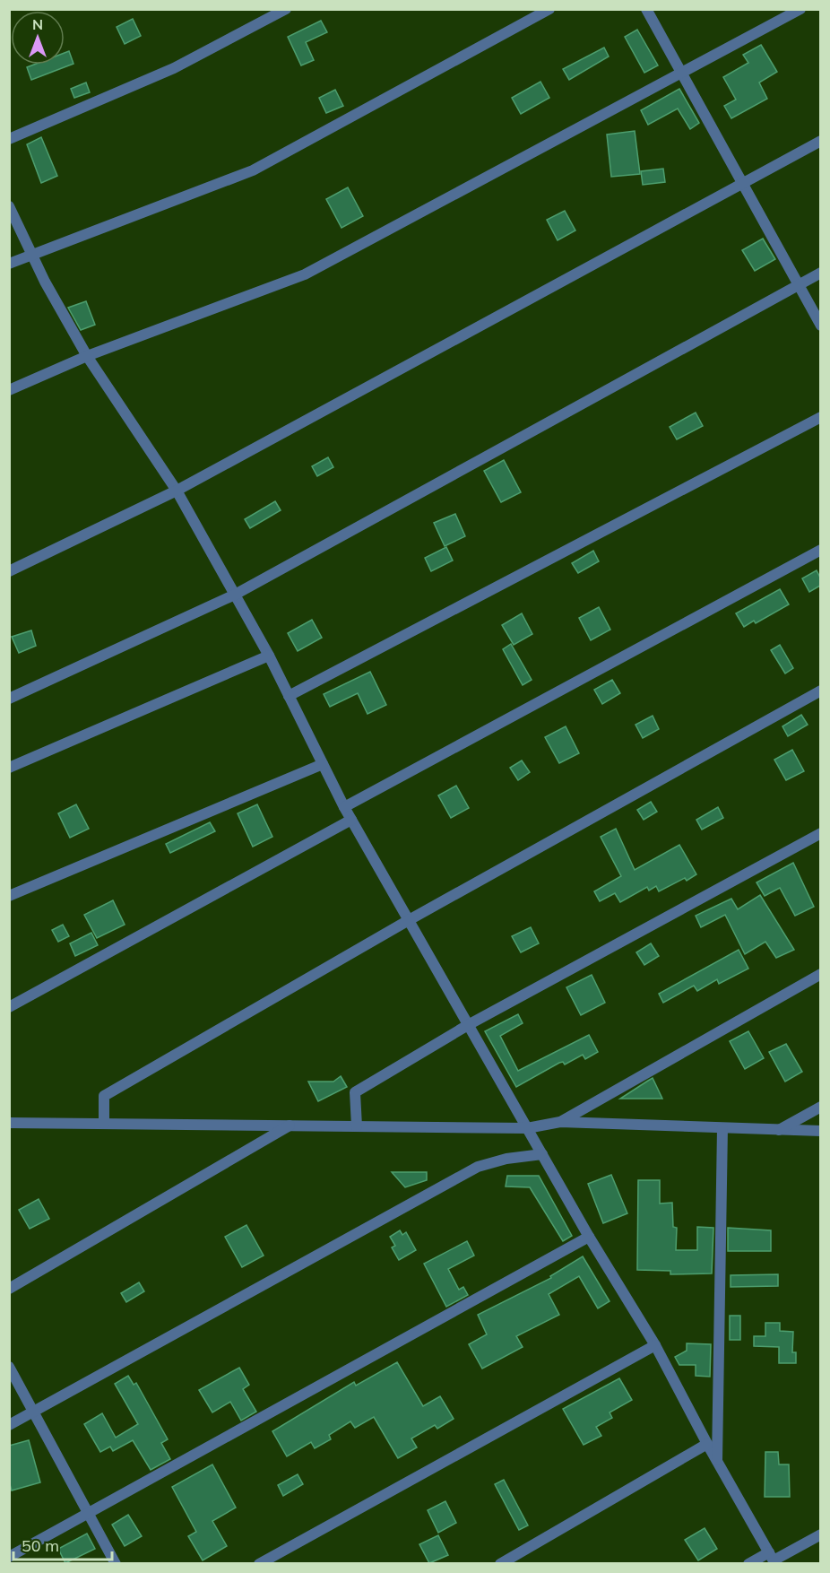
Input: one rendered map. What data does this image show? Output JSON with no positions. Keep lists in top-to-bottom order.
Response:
{
  "scale_bar": "50 m",
  "north": "top"
}
